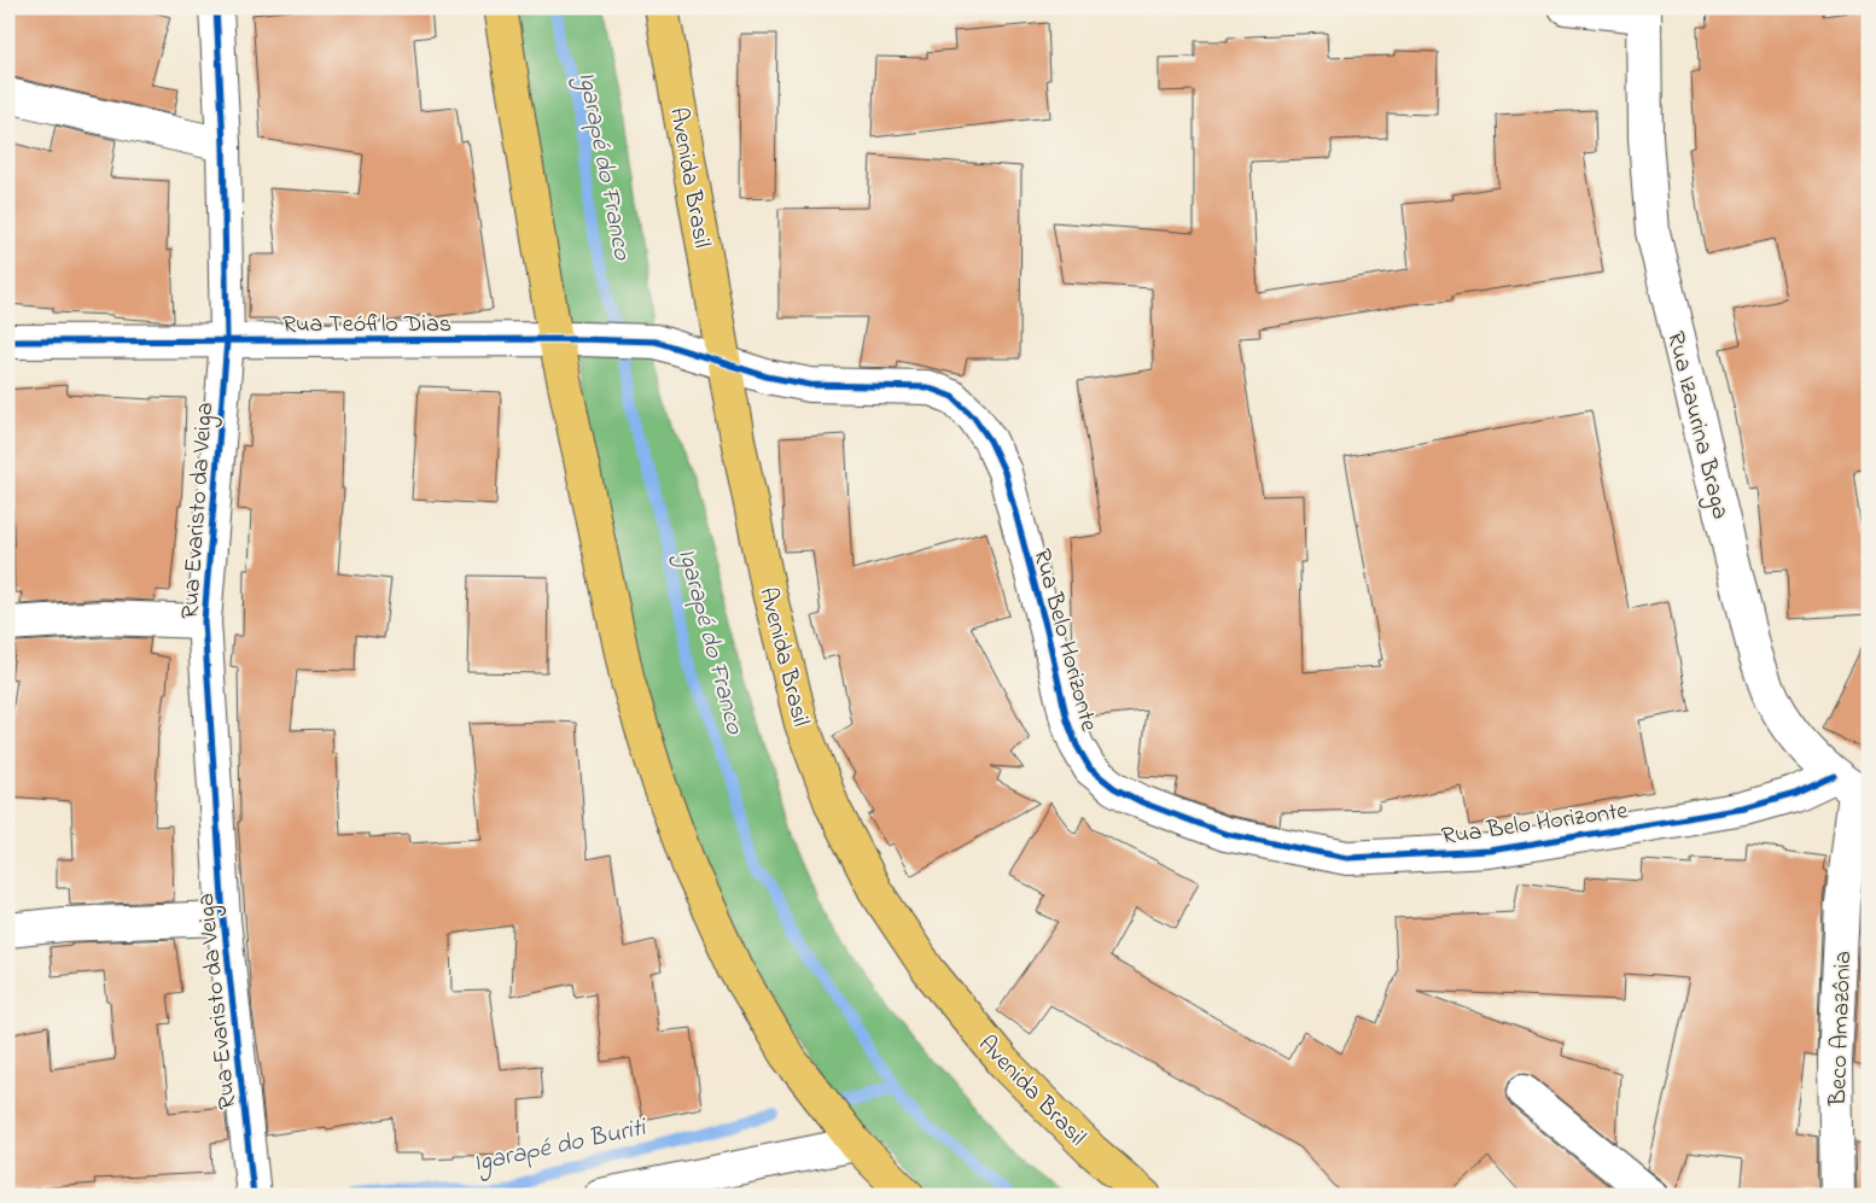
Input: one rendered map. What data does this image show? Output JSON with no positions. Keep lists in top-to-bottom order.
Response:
{
  "streets": {
    "highway": ["Avenida Brasil"],
    "street": [
      "Rua Teófilo Dias",
      "Rua Izaurina Braga",
      "Rua Evaristo da Veiga",
      "Rua Belo Horizonte",
      "Beco Amazônia"
    ]
  },
  "crossings": [
    ["Avenida Brasil", "Rua Teófilo Dias"],
    ["Avenida Brasil", "Rua Belo Horizonte"],
    ["Rua Teófilo Dias", "Rua Evaristo da Veiga"],
    ["Rua Teófilo Dias", "Rua Belo Horizonte"],
    ["Rua Izaurina Braga", "Rua Belo Horizonte"],
    ["Rua Izaurina Braga", "Beco Amazônia"],
    ["Rua Belo Horizonte", "Beco Amazônia"]
  ],
  "water": ["Igarapé do Franco", "Igarapé do Buriti"]
}
